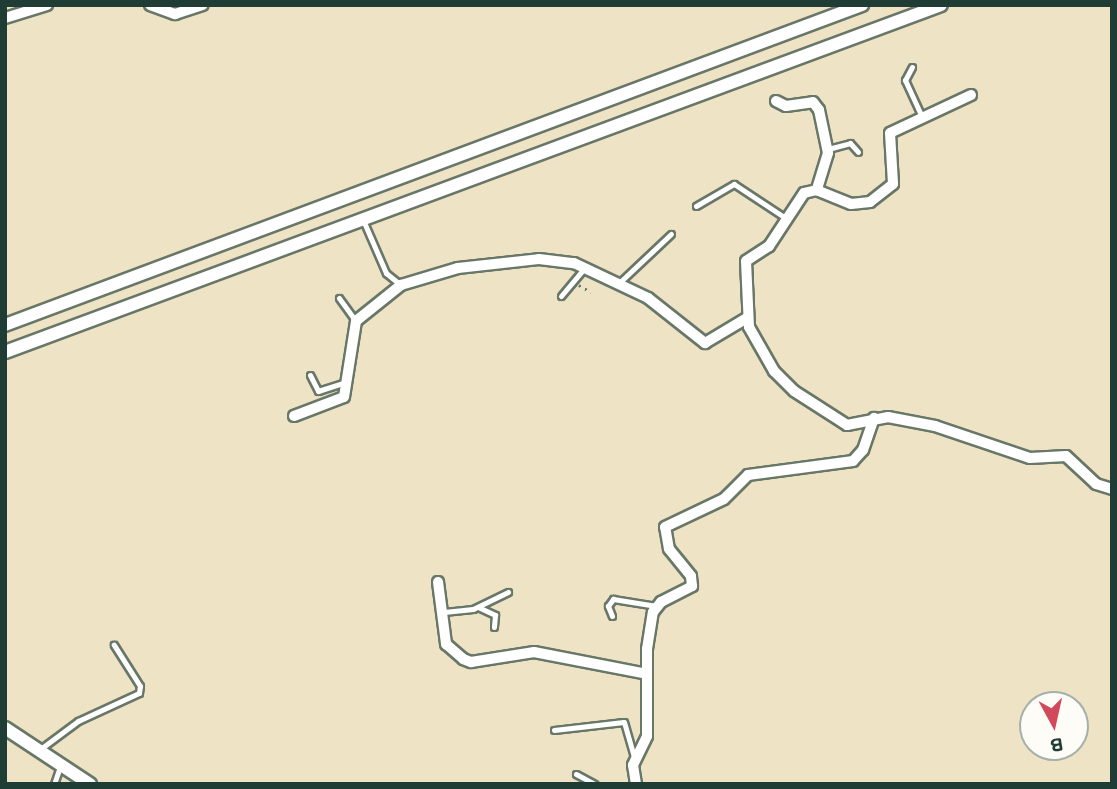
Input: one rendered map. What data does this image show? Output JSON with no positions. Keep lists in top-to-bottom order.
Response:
{
  "north": "bottom"
}
